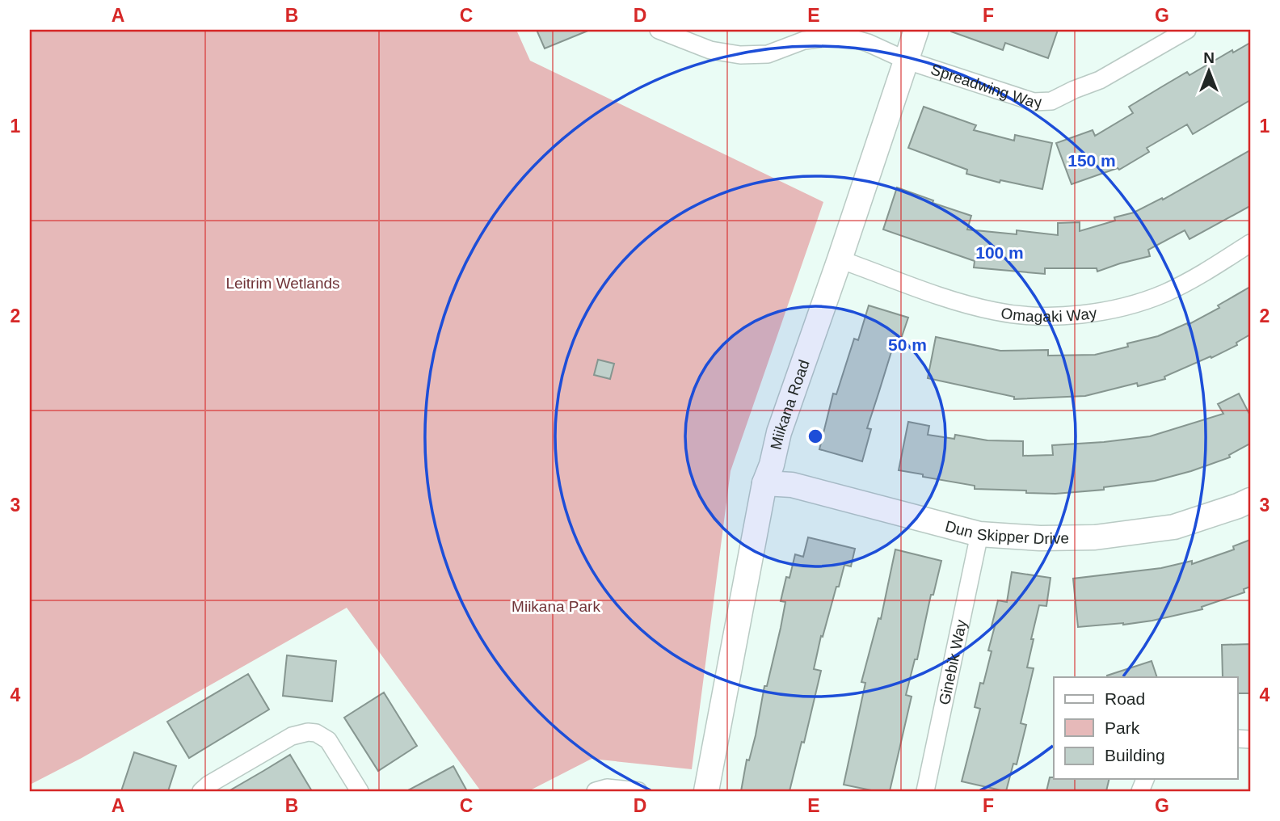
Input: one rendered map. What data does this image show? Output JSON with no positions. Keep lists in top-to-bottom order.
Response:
{
  "streets": {
    "street": [
      "Spreadwing Way",
      "Omagaki Way",
      "Miikana Road",
      "Dun Skipper Drive",
      "Ginebik Way"
    ]
  },
  "crossings": [
    ["Spreadwing Way", "Miikana Road"],
    ["Omagaki Way", "Miikana Road"],
    ["Miikana Road", "Dun Skipper Drive"],
    ["Dun Skipper Drive", "Ginebik Way"]
  ],
  "parks": ["Leitrim Wetlands", "Miikana Park"],
  "legend": ["Road", "Park", "Building"],
  "north": "top",
  "grid": {
    "columns": [
      "A",
      "B",
      "C",
      "D",
      "E",
      "F",
      "G"
    ],
    "rows": [
      "1",
      "2",
      "3",
      "4"
    ]
  },
  "rings": ["150 m", "100 m", "50 m"]
}
